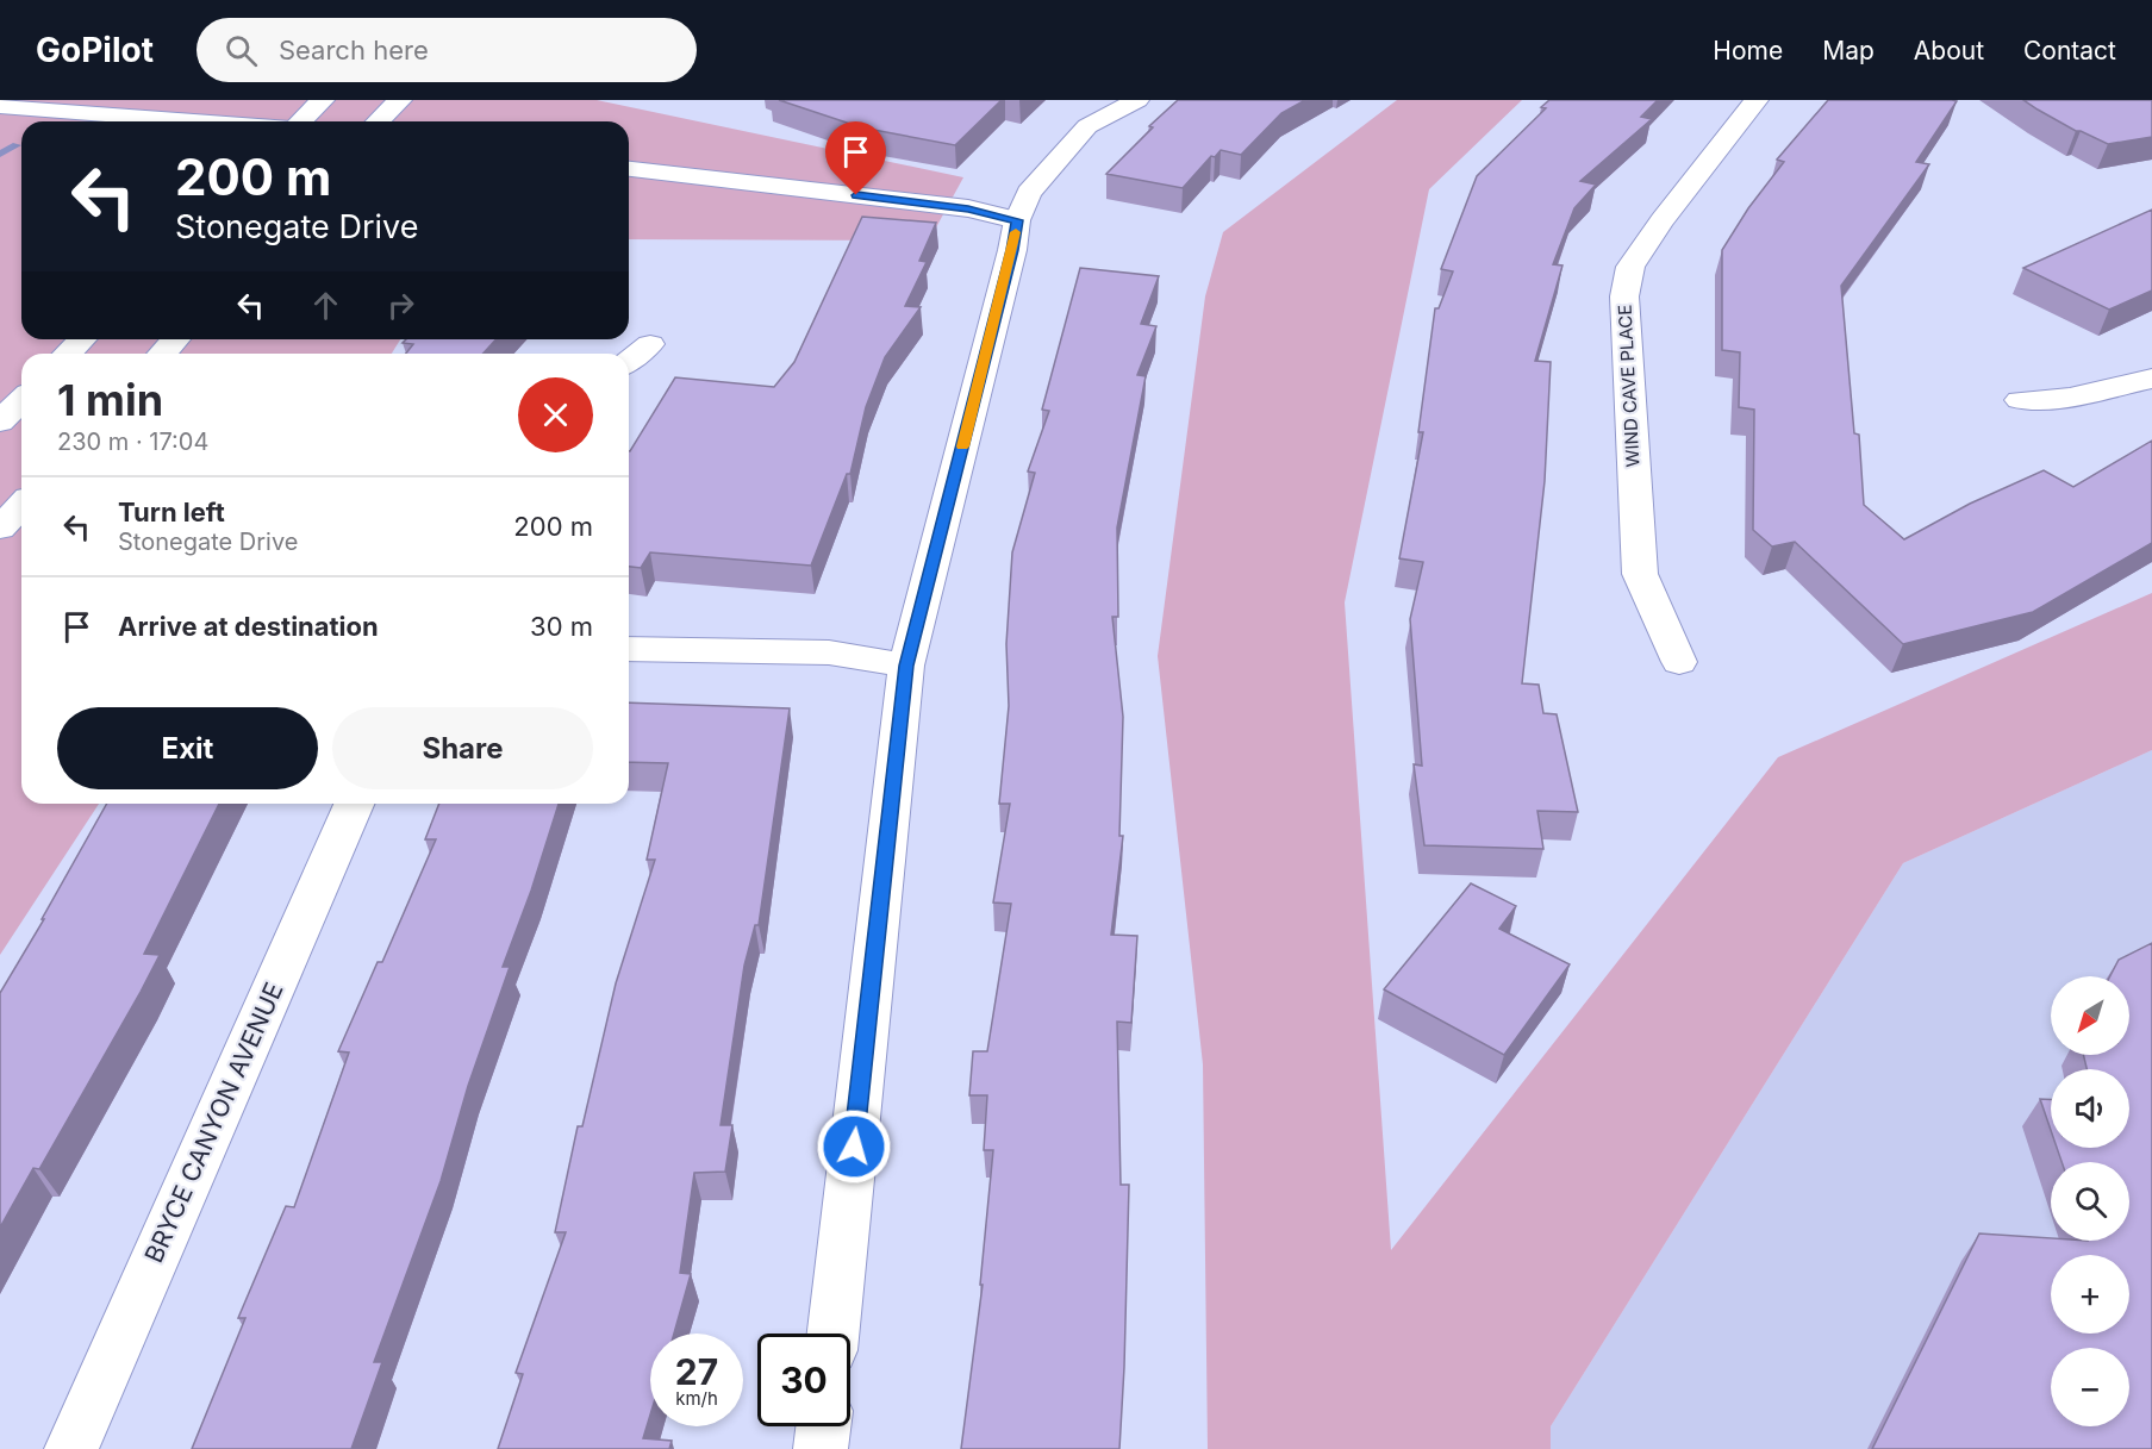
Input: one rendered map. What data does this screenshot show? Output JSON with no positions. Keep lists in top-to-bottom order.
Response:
{
  "streets": {
    "street": ["WIND CAVE PLACE", "BRYCE CANYON AVENUE"]
  },
  "north": "bottom left",
  "page": {
    "header": "GoPilot",
    "search": "Search here",
    "nav": [
      "Home",
      "Map",
      "About",
      "Contact"
    ],
    "turn": ["200 m", "Stonegate Drive"],
    "heading": ["1 min", "230 m · 17:04"],
    "list": [
      {
        "name": "Turn left",
        "note": "Stonegate Drive",
        "value": "200 m"
      },
      {
        "name": "Arrive at destination",
        "value": "30 m"
      }
    ],
    "buttons": ["Exit", "Share"],
    "map_buttons": ["+", "−"],
    "speed": "27 km/h",
    "limit": "30"
  }
}
